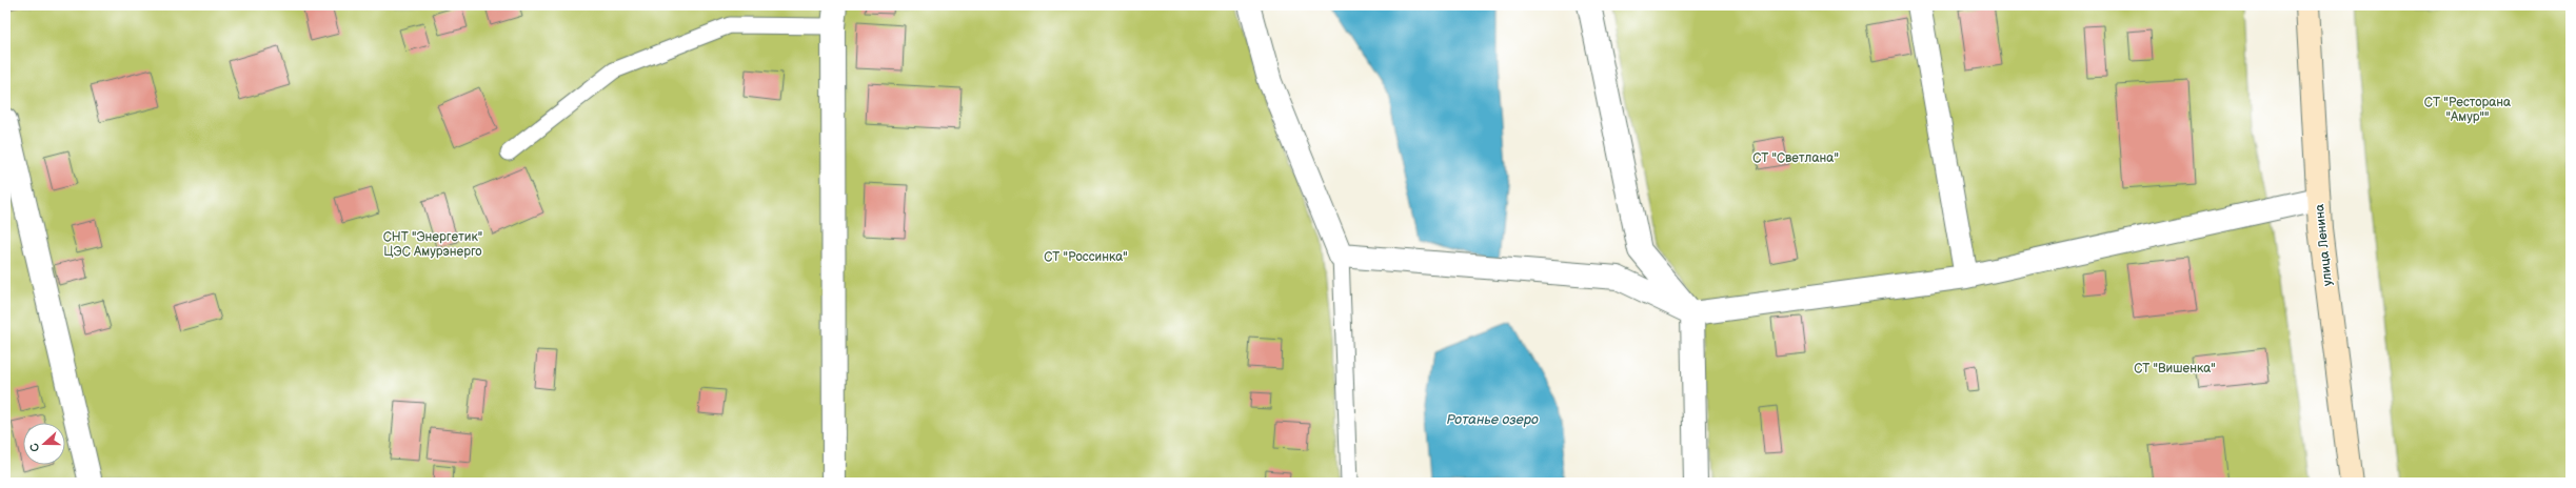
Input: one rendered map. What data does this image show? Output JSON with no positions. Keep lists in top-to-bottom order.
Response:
{
  "streets": {
    "street": ["улица Ленина"]
  },
  "water": ["Ротанье озеро"],
  "parks": [
    "СТ \"Ресторана \"Амур\"\"",
    "СТ \"Светлана\"",
    "СНТ \"Энергетик\" ЦЭС Амурэнерго",
    "СТ \"Россинка\"",
    "СТ \"Вишенка\""
  ],
  "north": "left"
}
